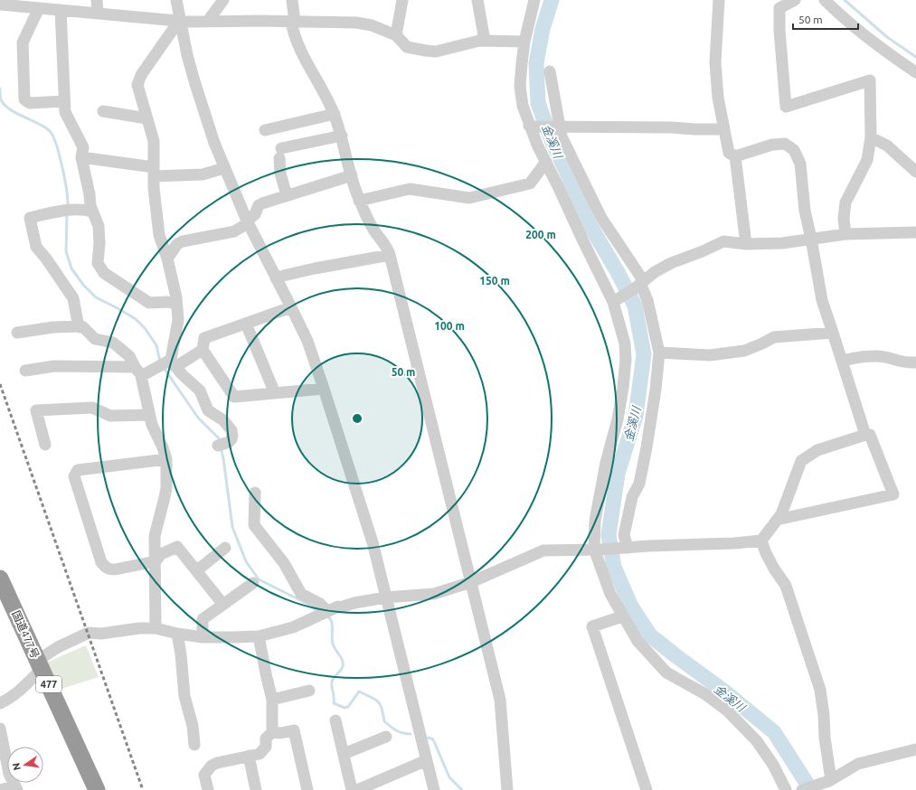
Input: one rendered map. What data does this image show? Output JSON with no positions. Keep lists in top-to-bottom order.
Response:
{
  "streets": {
    "highway": ["国道477号", "477"]
  },
  "water": ["金溪川"],
  "scale_bar": "50 m",
  "north": "left",
  "rings": [
    "200 m",
    "150 m",
    "100 m",
    "50 m"
  ]
}
